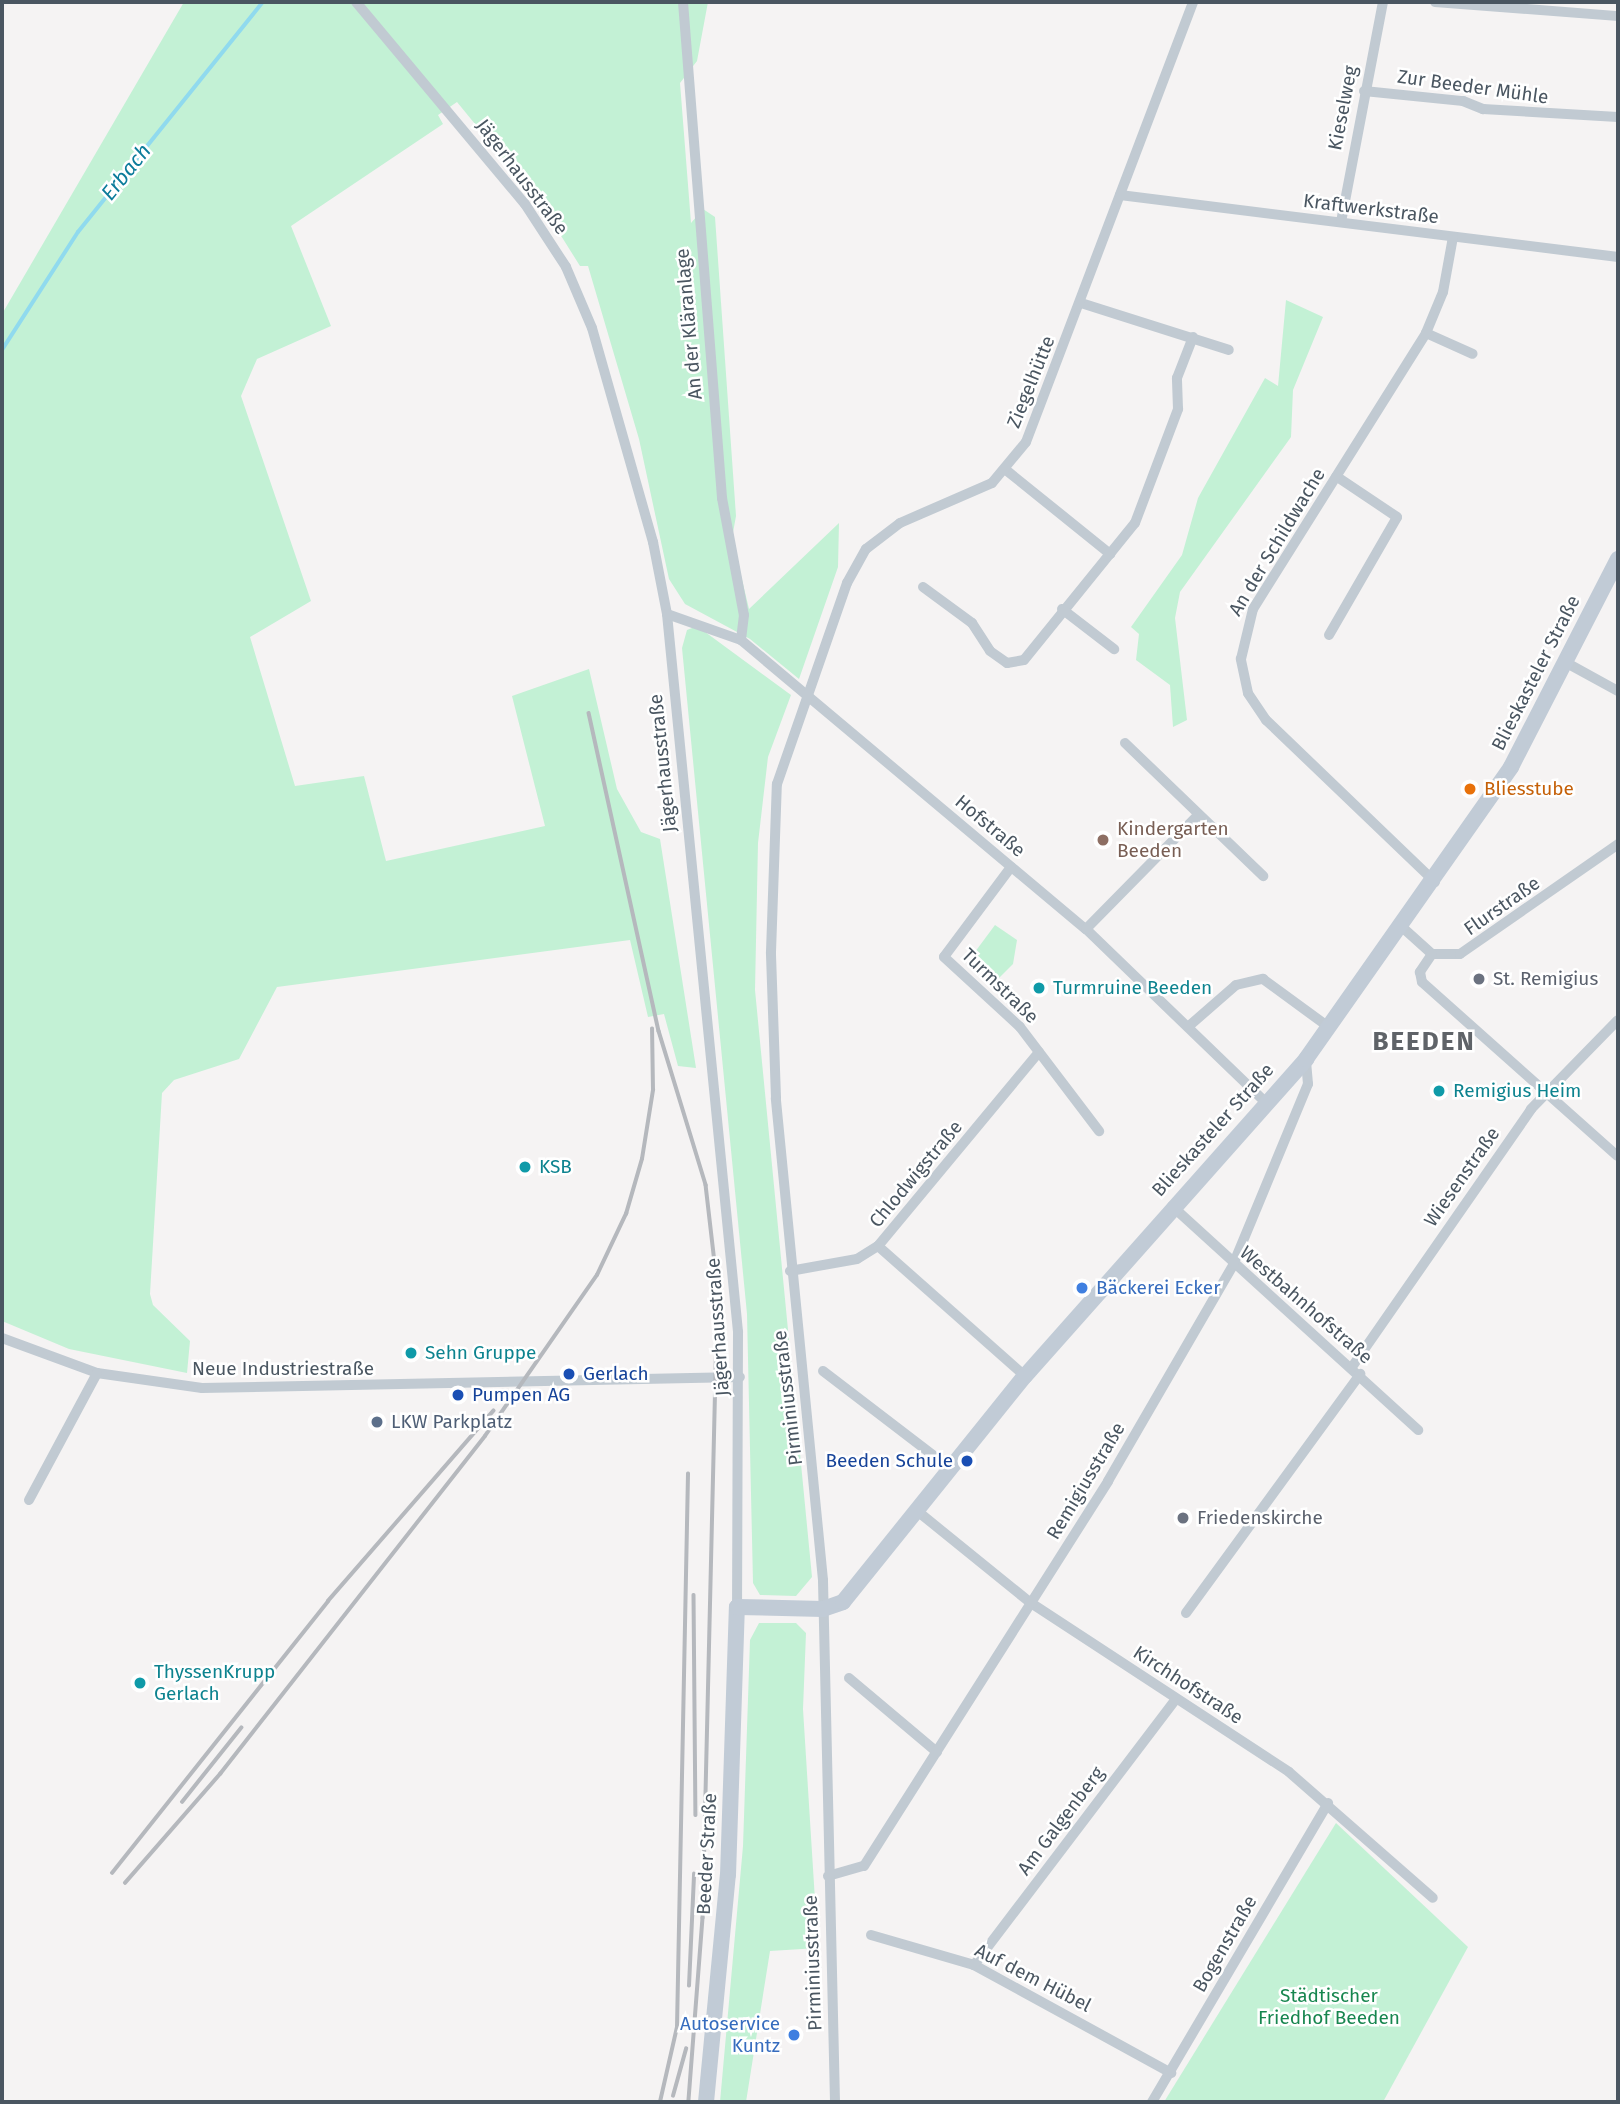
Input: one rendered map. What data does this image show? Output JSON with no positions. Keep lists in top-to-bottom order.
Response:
{
  "streets": {
    "street": [
      "Zur Beeder Mühle",
      "Kieselweg",
      "Jägerhausstraße",
      "Kraftwerkstraße",
      "An der Kläranlage",
      "Ziegelhütte",
      "An der Schildwache",
      "Blieskasteler Straße",
      "Hofstraße",
      "Flurstraße",
      "Turmstraße",
      "Chlodwigstraße",
      "Wiesenstraße",
      "Westbahnhofstraße",
      "Neue Industriestraße",
      "Pirminiusstraße",
      "Remigiusstraße",
      "Kirchhofstraße",
      "Am Galgenberg",
      "Beeder Straße",
      "Bogenstraße",
      "Auf dem Hübel"
    ]
  },
  "crossings": [
    ["Zur Beeder Mühle", "Kieselweg"],
    ["Kieselweg", "Kraftwerkstraße"],
    ["Jägerhausstraße", "Blieskasteler Straße"],
    ["Jägerhausstraße", "Hofstraße"],
    ["Jägerhausstraße", "Neue Industriestraße"],
    ["Jägerhausstraße", "Beeder Straße"],
    ["Kraftwerkstraße", "Ziegelhütte"],
    ["Kraftwerkstraße", "An der Schildwache"],
    ["An der Kläranlage", "Hofstraße"],
    ["Ziegelhütte", "Hofstraße"],
    ["Ziegelhütte", "Pirminiusstraße"],
    ["An der Schildwache", "Blieskasteler Straße"],
    ["Blieskasteler Straße", "Hofstraße"],
    ["Blieskasteler Straße", "Westbahnhofstraße"],
    ["Blieskasteler Straße", "Pirminiusstraße"],
    ["Blieskasteler Straße", "Remigiusstraße"],
    ["Blieskasteler Straße", "Kirchhofstraße"],
    ["Blieskasteler Straße", "Beeder Straße"],
    ["Hofstraße", "Turmstraße"],
    ["Hofstraße", "Pirminiusstraße"],
    ["Turmstraße", "Chlodwigstraße"],
    ["Chlodwigstraße", "Pirminiusstraße"],
    ["Wiesenstraße", "Westbahnhofstraße"],
    ["Westbahnhofstraße", "Remigiusstraße"],
    ["Pirminiusstraße", "Remigiusstraße"],
    ["Remigiusstraße", "Kirchhofstraße"],
    ["Kirchhofstraße", "Am Galgenberg"],
    ["Kirchhofstraße", "Bogenstraße"],
    ["Am Galgenberg", "Auf dem Hübel"],
    ["Bogenstraße", "Auf dem Hübel"]
  ],
  "districts": ["BEEDEN"],
  "water": ["Erbach"],
  "parks": ["Städtischer Friedhof Beeden"],
  "places": [
    "Bliesstube",
    "Kindergarten Beeden",
    "St. Remigius",
    "Turmruine Beeden",
    "Remigius Heim",
    "KSB",
    "Bäckerei Ecker",
    "Sehn Gruppe",
    "Gerlach",
    "Pumpen AG",
    "LKW Parkplatz",
    "Beeden Schule",
    "Friedenskirche",
    "ThyssenKrupp Gerlach",
    "Autoservice Kuntz"
  ]
}
